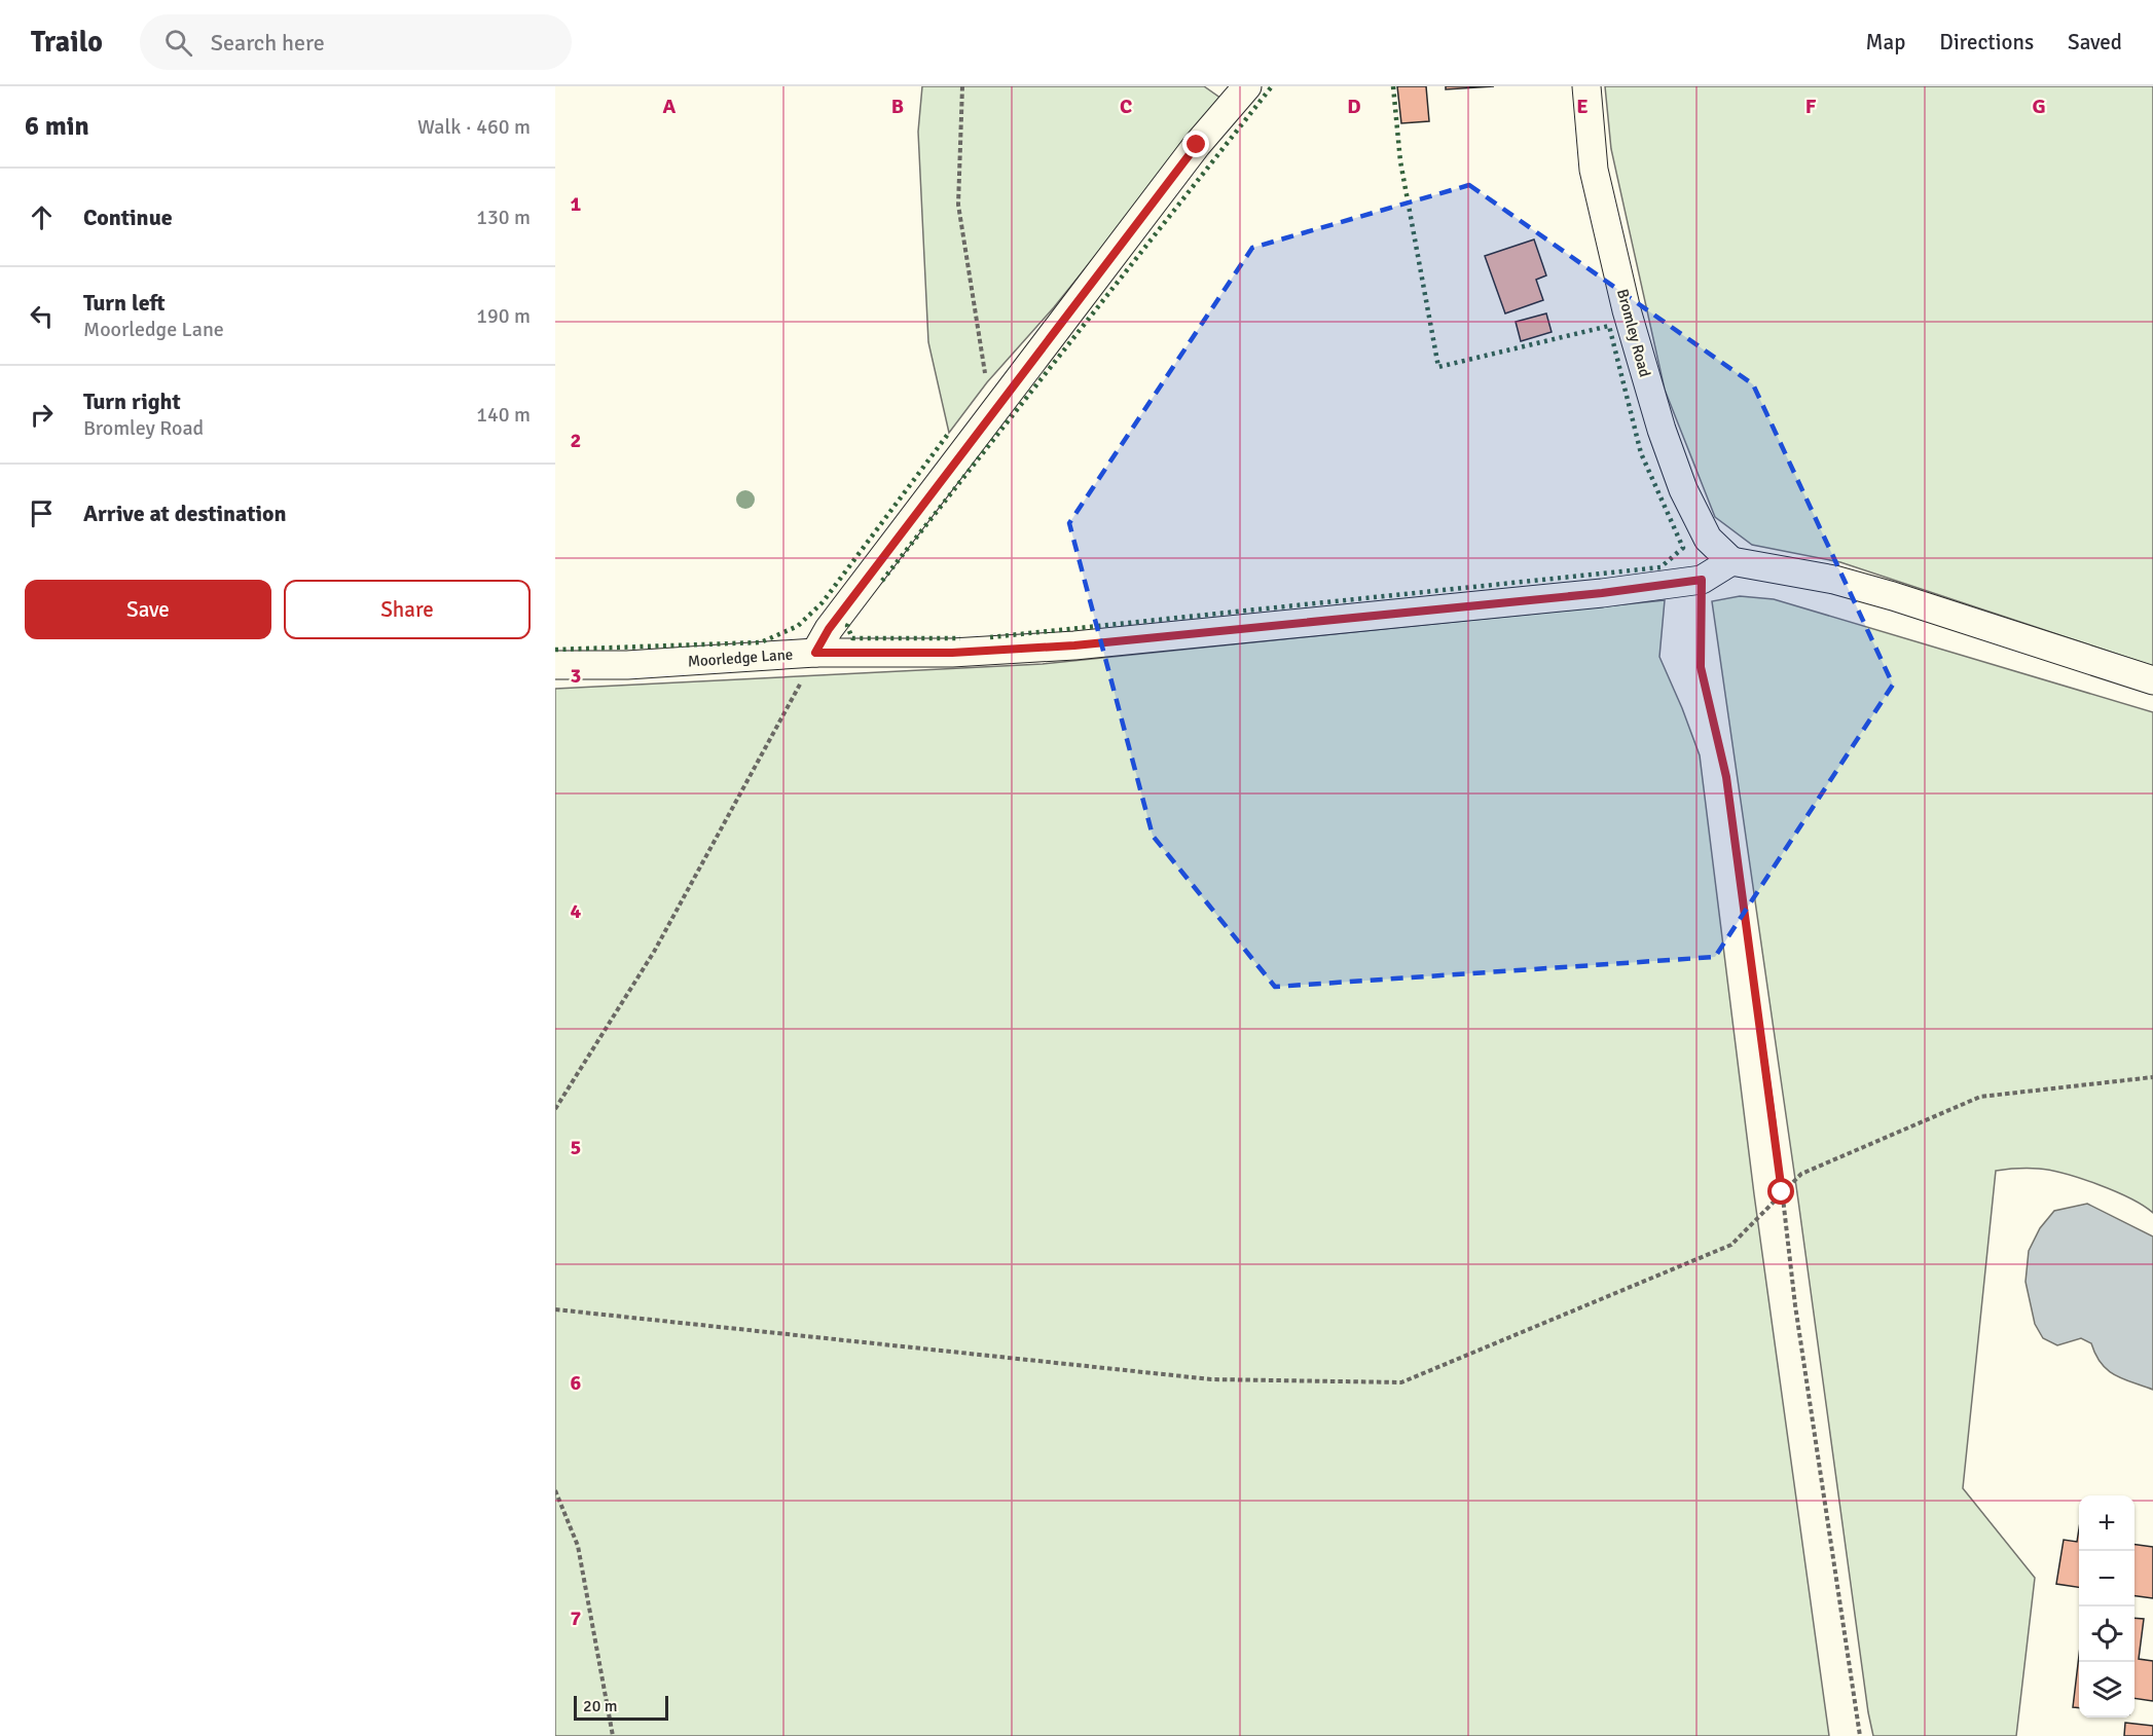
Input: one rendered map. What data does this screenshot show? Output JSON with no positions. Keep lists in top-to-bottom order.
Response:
{
  "streets": {
    "street": ["Bromley Road", "Moorledge Lane"]
  },
  "crossings": [
    ["Bromley Road", "Moorledge Lane"]
  ],
  "scale_bar": "20 m",
  "page": {
    "header": "Trailo",
    "search": "Search here",
    "nav": ["Map", "Directions", "Saved"],
    "heading": ["6 min", "Walk · 460 m"],
    "list": [
      ["Continue", "130 m"],
      ["Turn left", "Moorledge Lane", "190 m"],
      ["Turn right", "Bromley Road", "140 m"],
      "Arrive at destination"
    ],
    "buttons": ["Save", "Share"],
    "map_buttons": ["+", "−"],
    "scale": "20 m"
  },
  "grid": {
    "columns": [
      "A",
      "B",
      "C",
      "D",
      "E",
      "F",
      "G"
    ],
    "rows": [
      "1",
      "2",
      "3",
      "4",
      "5",
      "6",
      "7"
    ]
  }
}
